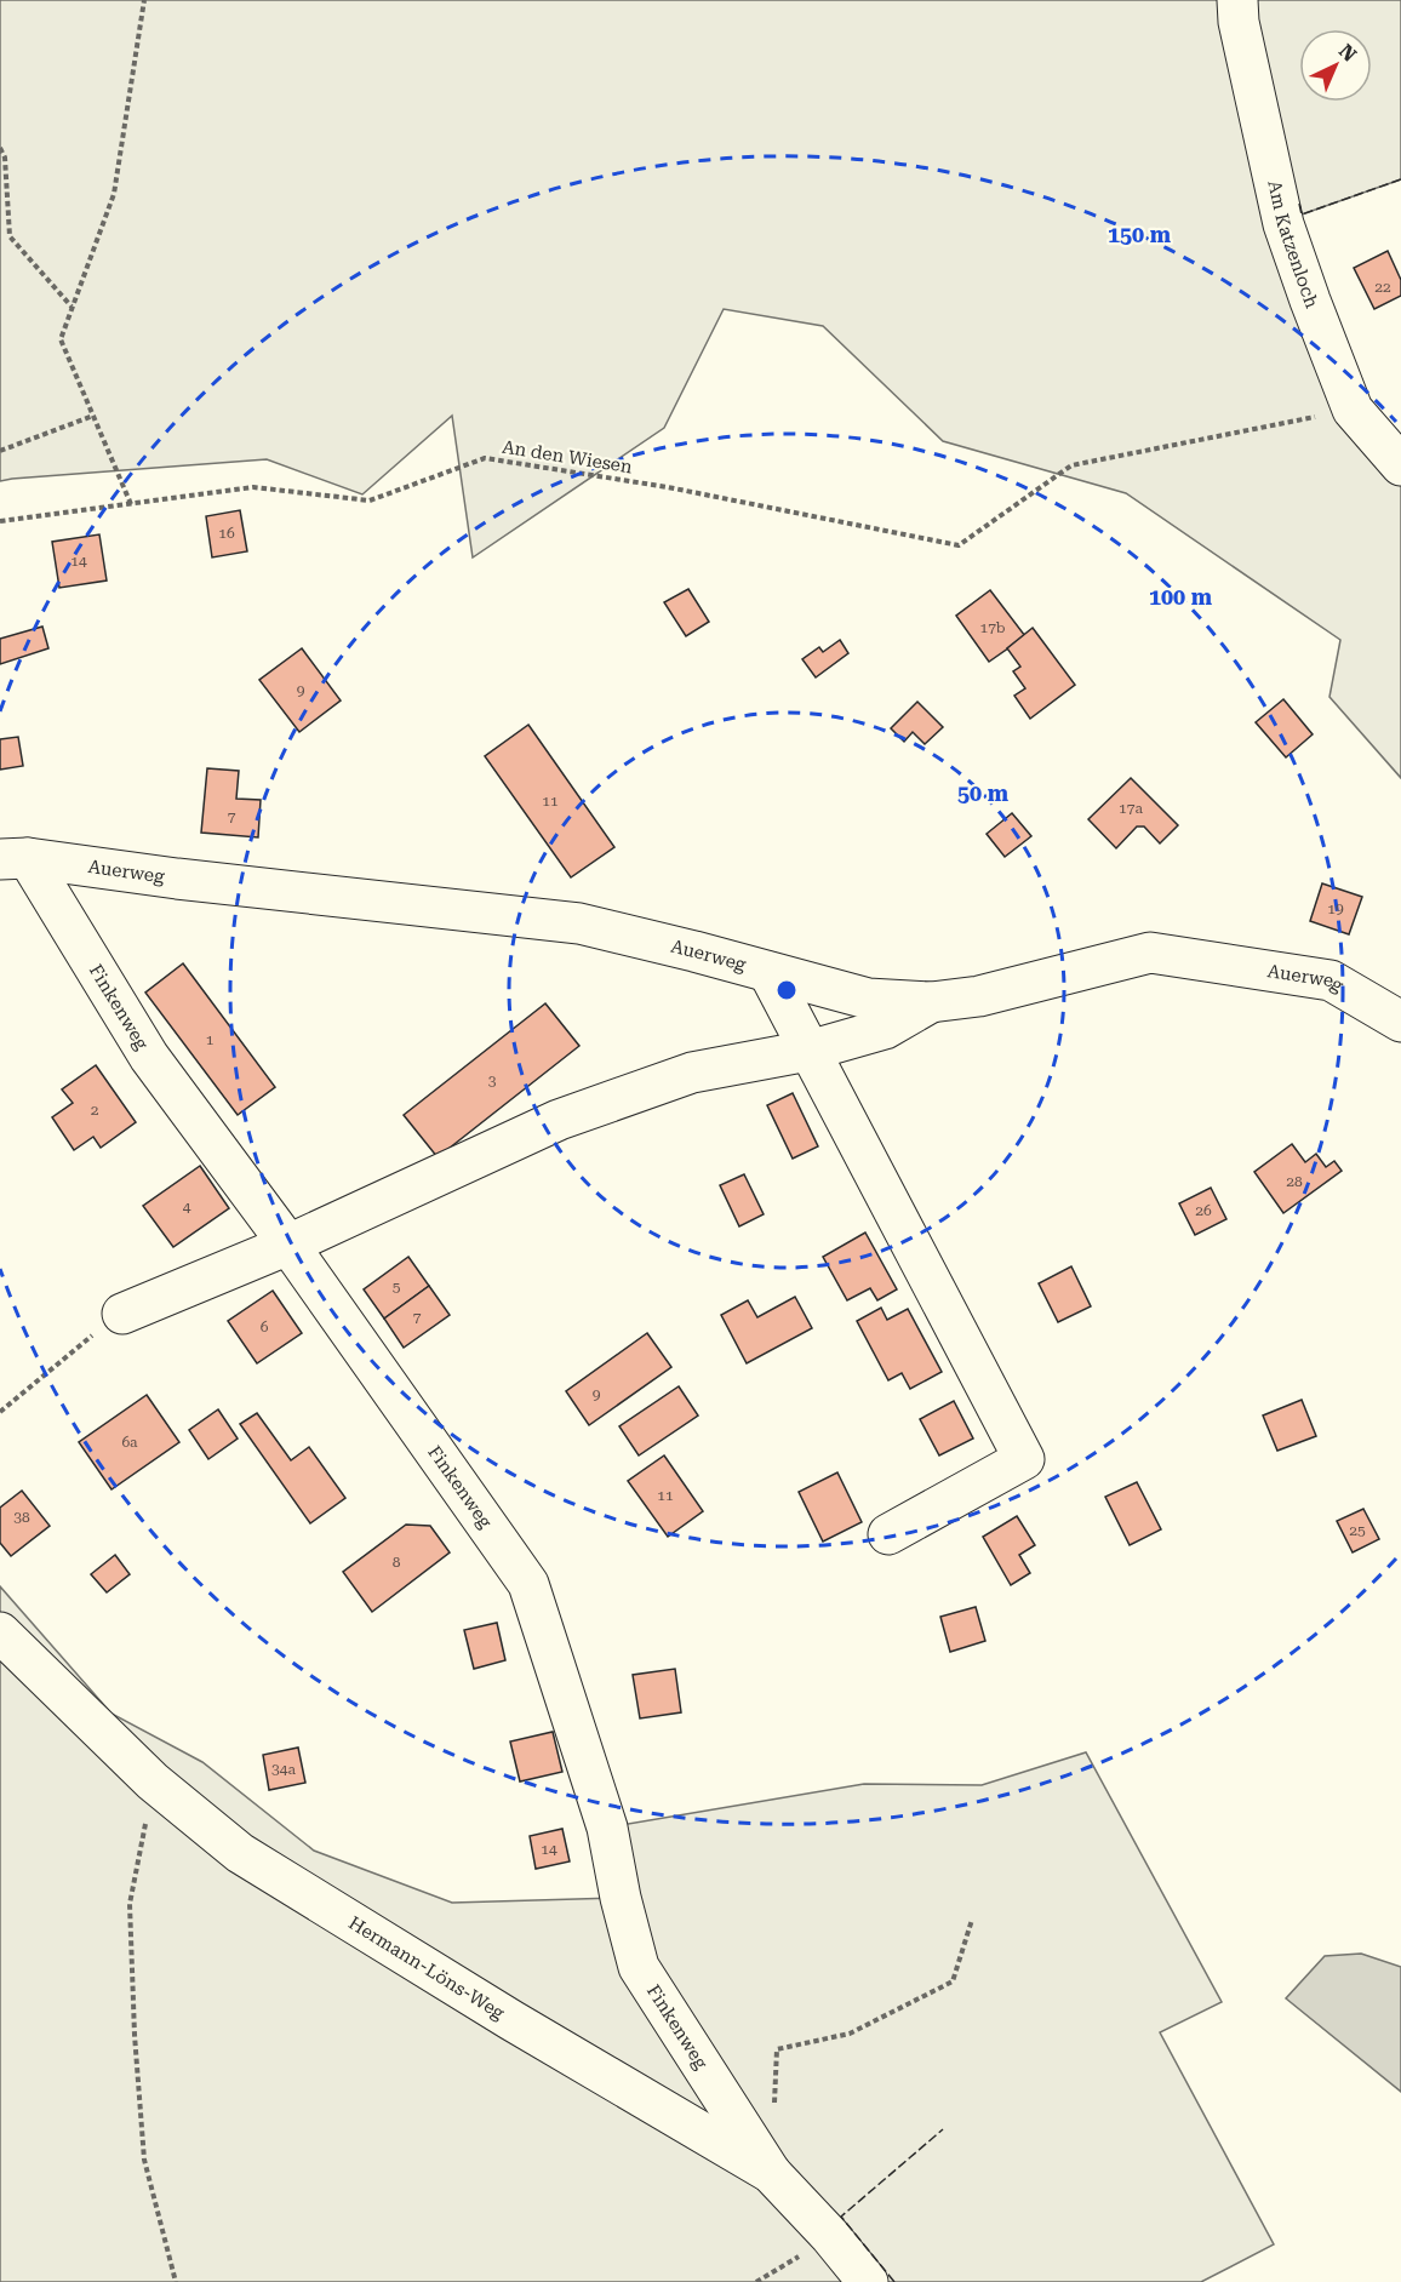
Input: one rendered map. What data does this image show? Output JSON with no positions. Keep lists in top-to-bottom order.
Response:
{
  "streets": {
    "street": [
      "Am Katzenloch",
      "Auerweg",
      "Finkenweg",
      "Hermann-Löns-Weg"
    ],
    "path": ["An den Wiesen"]
  },
  "crossings": [
    ["Am Katzenloch", "An den Wiesen"],
    ["Auerweg", "Finkenweg"],
    ["Finkenweg", "Hermann-Löns-Weg"]
  ],
  "house_numbers": [
    "22",
    "16",
    "14",
    "17b",
    "9",
    "11",
    "17a",
    "7",
    "19",
    "1",
    "3",
    "2",
    "28",
    "4",
    "26",
    "5",
    "7",
    "6",
    "9",
    "6a",
    "11",
    "38",
    "25",
    "8",
    "34a",
    "14"
  ],
  "north": "top right",
  "rings": ["150 m", "100 m", "50 m"]
}
